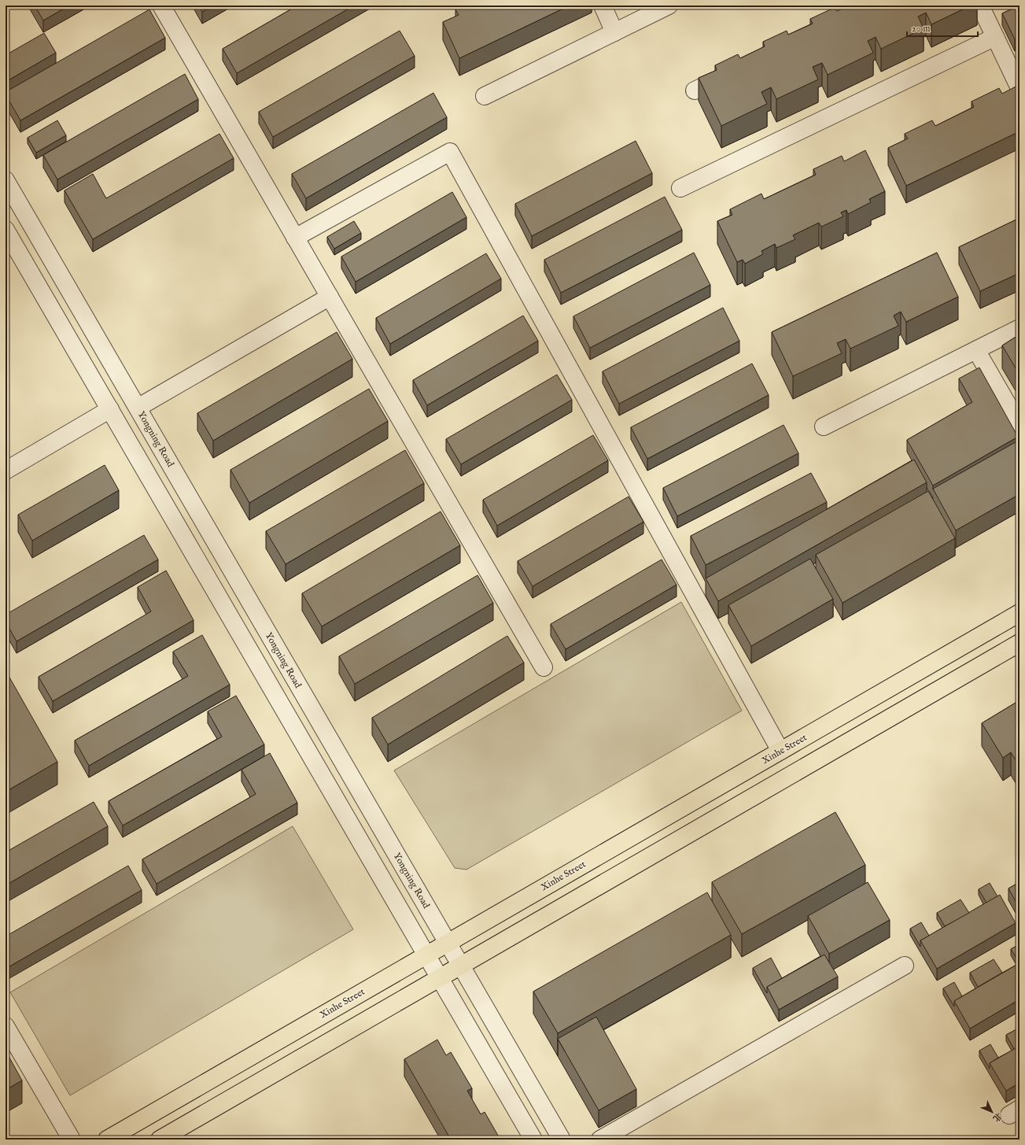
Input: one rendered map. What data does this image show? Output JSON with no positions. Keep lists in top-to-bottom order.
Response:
{
  "streets": {
    "main road": ["Xinhe Street"],
    "street": ["Yongning Road"]
  },
  "crossings": [
    ["Yongning Road", "Xinhe Street"]
  ],
  "scale_bar": "20 m",
  "north": "bottom right"
}
